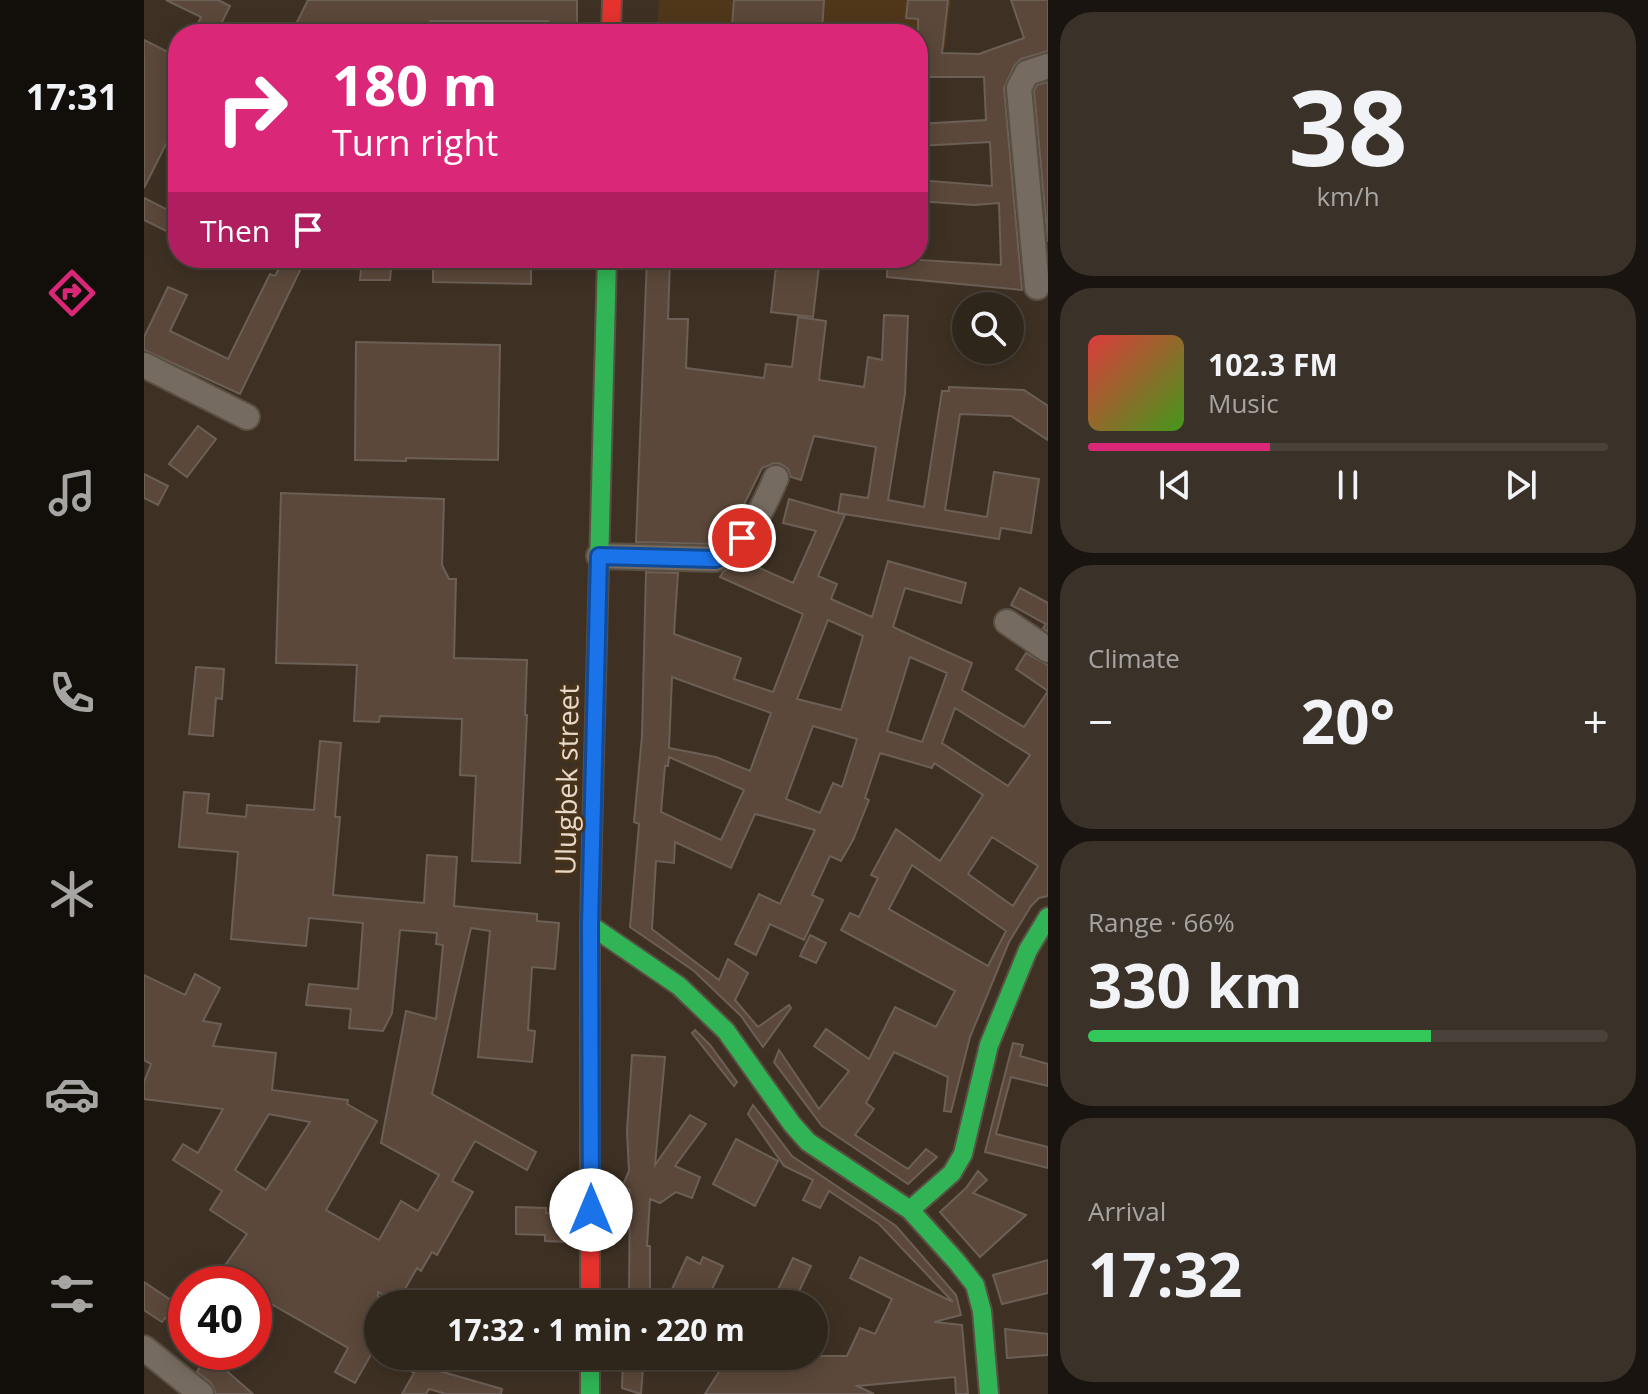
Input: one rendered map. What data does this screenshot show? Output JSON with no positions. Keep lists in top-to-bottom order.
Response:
{
  "streets": {
    "street": ["Ulugbek street"]
  },
  "page": {
    "tabs": "17:31",
    "tile": [
      ["38", "km/h"],
      "Climate",
      ["Range · 66%", "330 km"],
      ["Arrival", "17:32"]
    ],
    "turn": ["180 m", "Turn right"],
    "then": "Then",
    "song": ["102.3 FM", "Music"],
    "heat": ["−", "20°", "+"],
    "limit": "40",
    "trip": "17:32 · 1 min · 220 m"
  }
}
